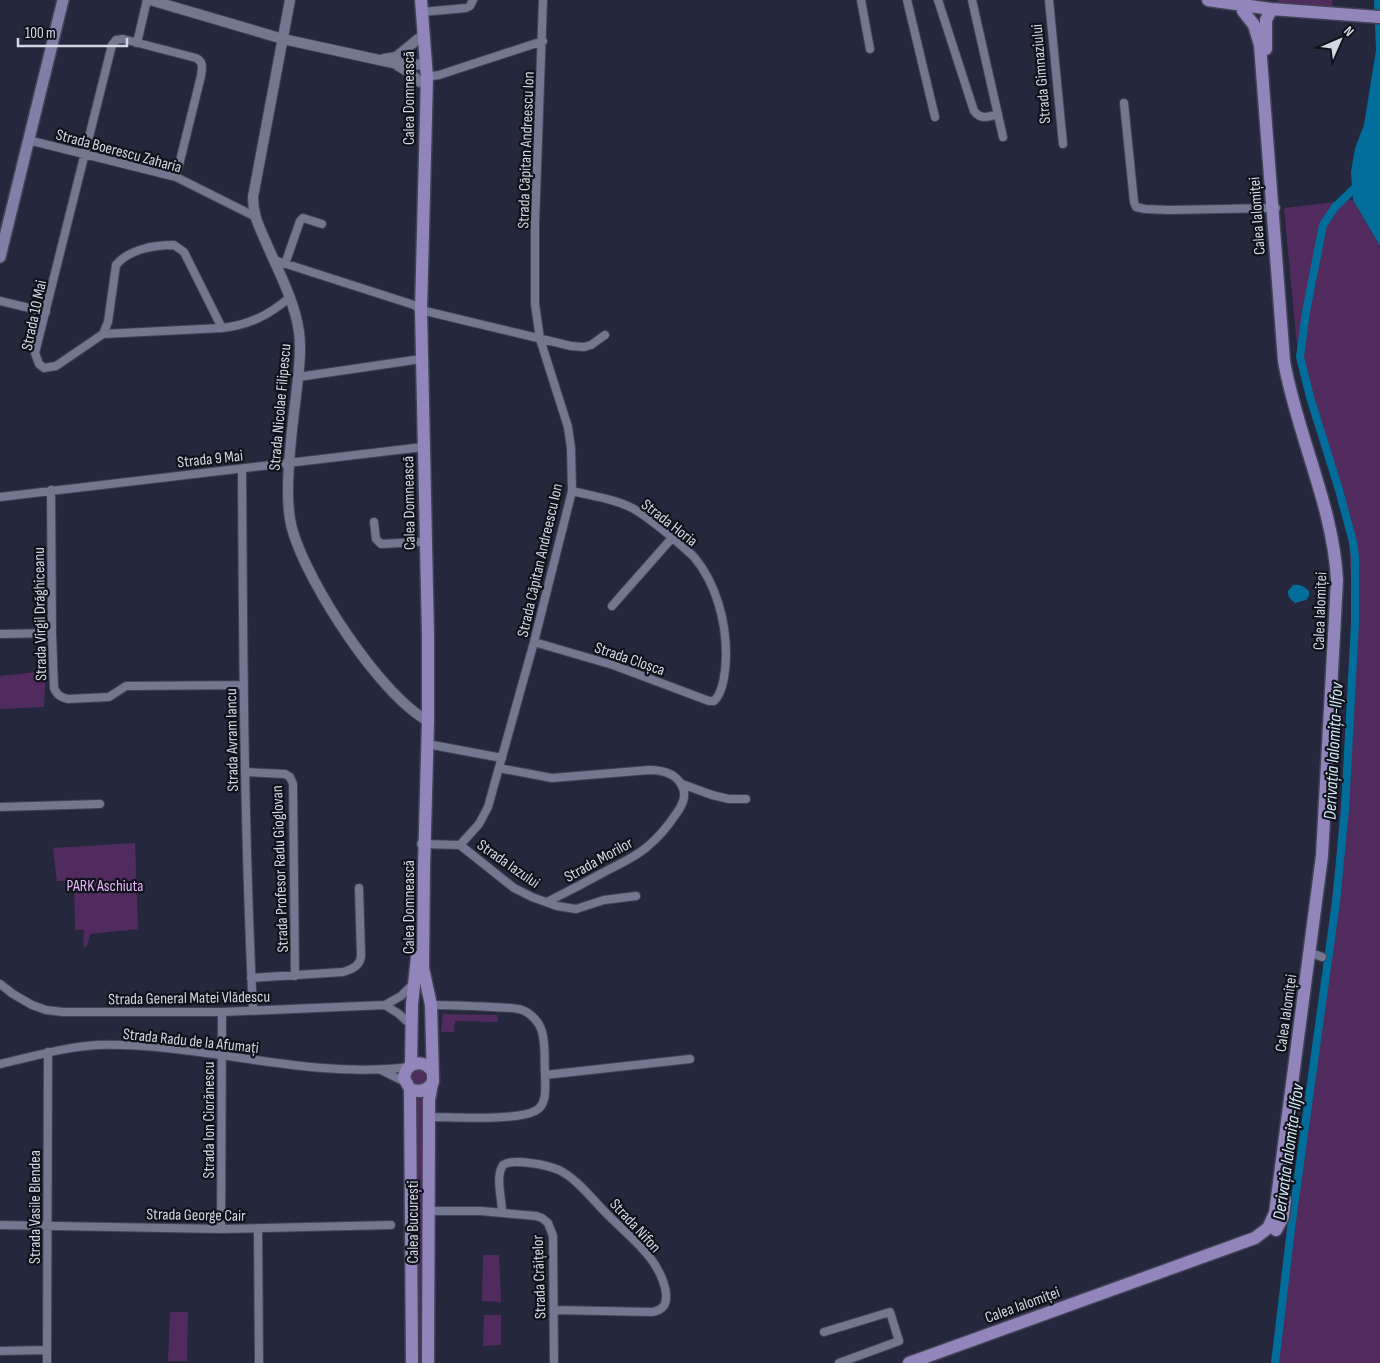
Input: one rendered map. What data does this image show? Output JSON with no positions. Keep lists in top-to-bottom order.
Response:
{
  "streets": {
    "main road": ["Calea Domnească", "Calea Ialomiței", "Calea București"],
    "street": [
      "Strada Gimnaziului",
      "Strada Boerescu Zaharia",
      "Strada Căpitan Andreescu Ion",
      "Strada 10 Mai",
      "Strada Nicolae Filipescu",
      "Strada 9 Mai",
      "Strada Horia",
      "Strada Virgil Drăghiceanu",
      "Strada Cloșca",
      "Strada Avram Iancu",
      "Strada Morilor",
      "Strada Iazului",
      "Strada Profesor Radu Gioglovan",
      "Strada General Matei Vlădescu",
      "Strada Radu de la Afumați",
      "Strada Ion Ciorănescu",
      "Strada Vasile Blendea",
      "Strada George Cair",
      "Strada Nifon",
      "Strada Crăițelor"
    ]
  },
  "crossings": [
    ["Calea Domnească", "Strada Nicolae Filipescu"],
    ["Calea Domnească", "Strada 9 Mai"],
    ["Calea Domnească", "Strada Iazului"],
    ["Calea Domnească", "Strada Radu de la Afumați"],
    ["Calea Domnească", "Calea București"],
    ["Strada Boerescu Zaharia", "Strada 10 Mai"],
    ["Strada Boerescu Zaharia", "Strada Nicolae Filipescu"],
    ["Strada Căpitan Andreescu Ion", "Strada Horia"],
    ["Strada Căpitan Andreescu Ion", "Strada Cloșca"],
    ["Strada Căpitan Andreescu Ion", "Strada Iazului"],
    ["Strada Nicolae Filipescu", "Strada 9 Mai"],
    ["Strada 9 Mai", "Strada Virgil Drăghiceanu"],
    ["Strada 9 Mai", "Strada Avram Iancu"],
    ["Strada Horia", "Strada Cloșca"],
    ["Strada Virgil Drăghiceanu", "Strada Avram Iancu"],
    ["Strada Avram Iancu", "Strada Profesor Radu Gioglovan"],
    ["Strada Avram Iancu", "Strada General Matei Vlădescu"],
    ["Strada Morilor", "Strada Iazului"],
    ["Strada General Matei Vlădescu", "Strada Ion Ciorănescu"],
    ["Strada Radu de la Afumați", "Strada Ion Ciorănescu"],
    ["Strada Radu de la Afumați", "Strada Vasile Blendea"],
    ["Strada Radu de la Afumați", "Calea București"],
    ["Strada Ion Ciorănescu", "Strada George Cair"],
    ["Strada Vasile Blendea", "Strada George Cair"],
    ["Calea București", "Strada Crăițelor"],
    ["Strada Nifon", "Strada Crăițelor"]
  ],
  "water": ["Derivația Ialomița-Ilfov"],
  "parks": ["PARK Aschiuta"],
  "scale_bar": "100 m",
  "north": "top right"
}
